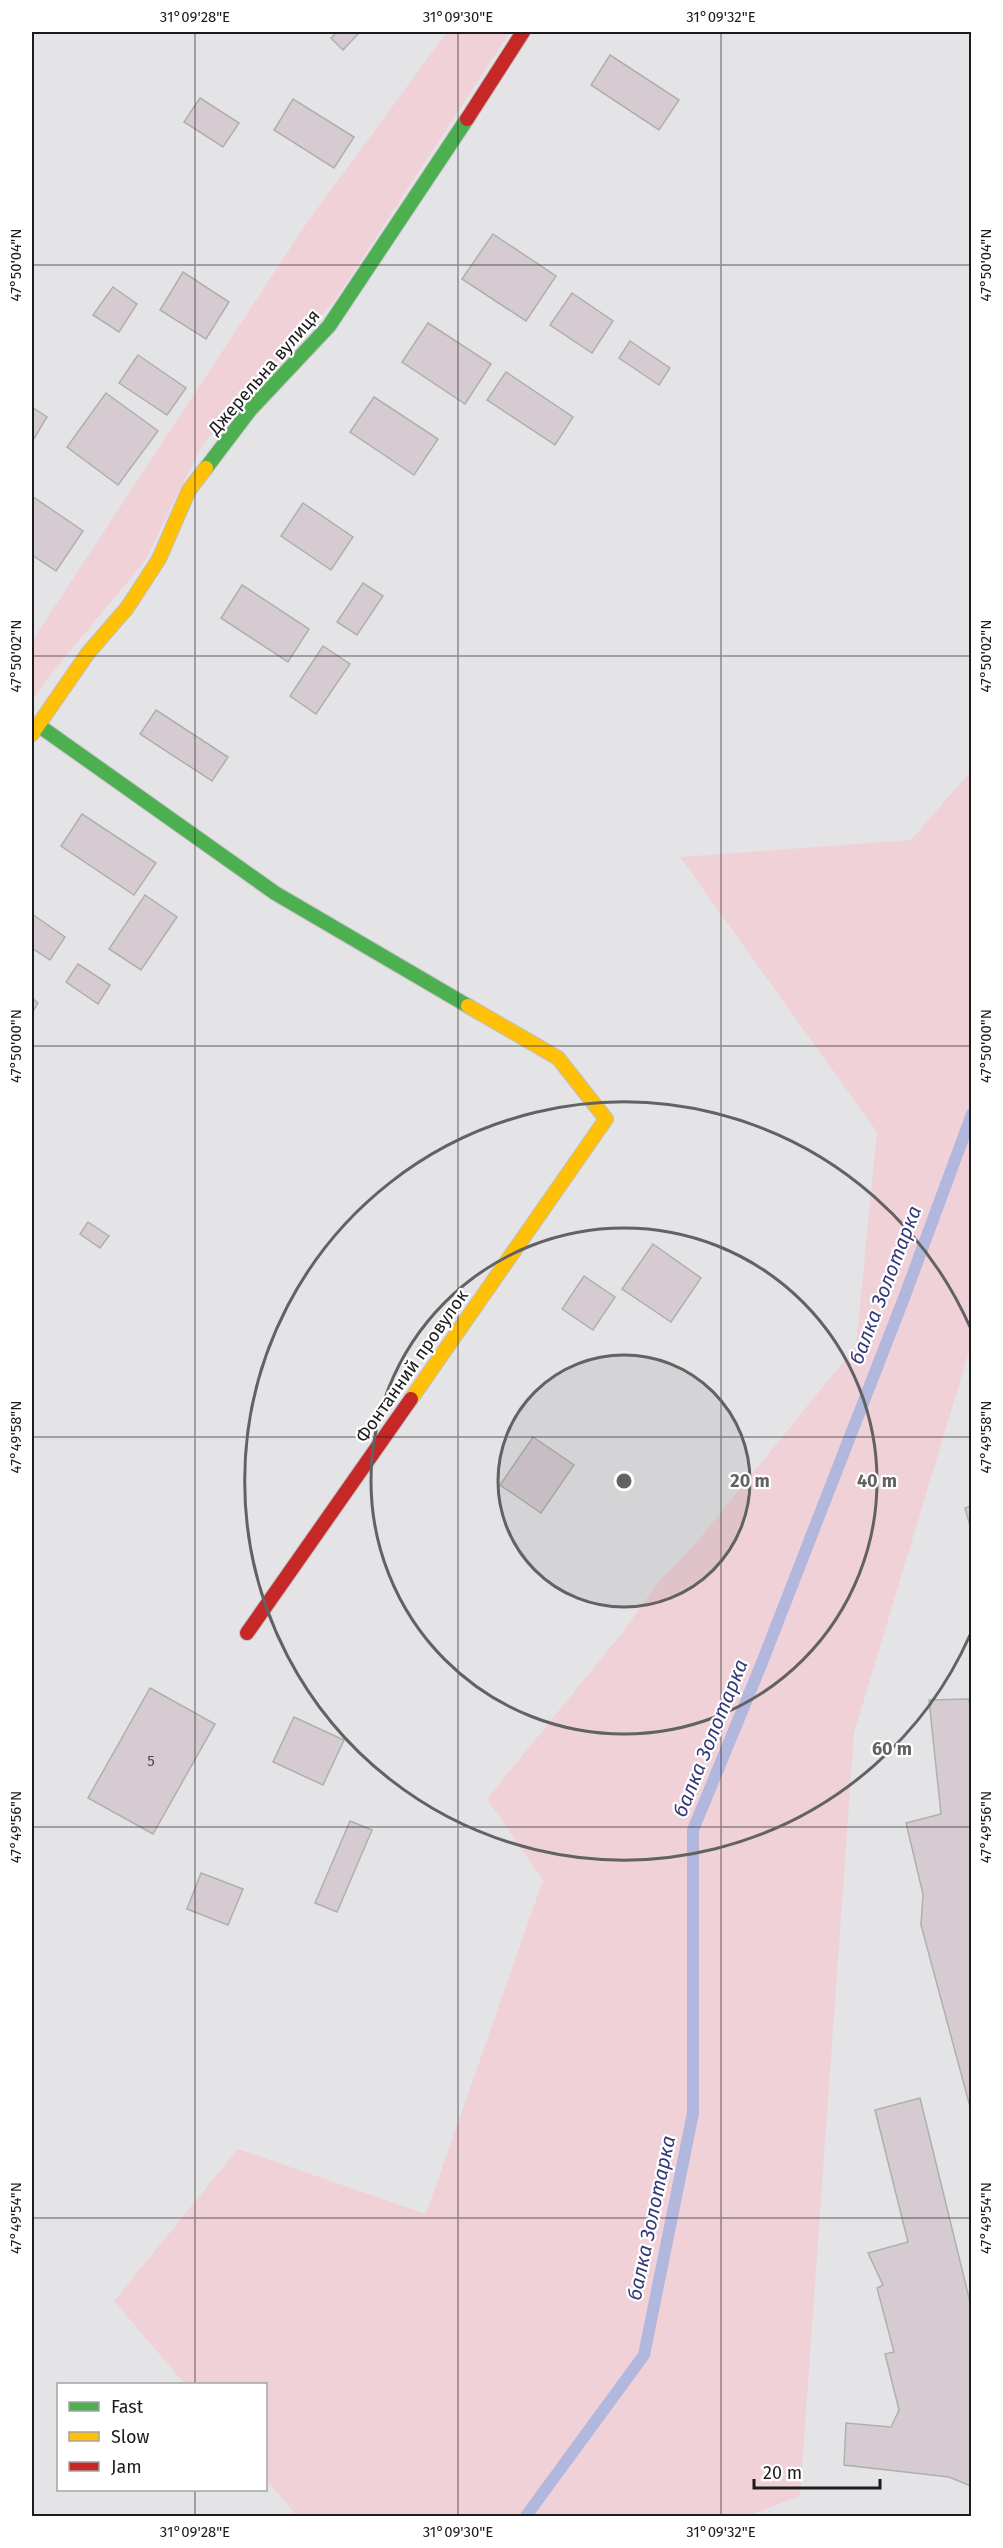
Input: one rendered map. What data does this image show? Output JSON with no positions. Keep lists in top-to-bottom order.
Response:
{
  "streets": {
    "street": ["Джерельна вулиця", "Фонтанний провулок"]
  },
  "crossings": [
    ["Джерельна вулиця", "Фонтанний провулок"]
  ],
  "water": ["балка Золотарка"],
  "house_numbers": ["5"],
  "legend": ["Fast", "Slow", "Jam"],
  "scale_bar": "20 m",
  "coordinates": [
    "31°09'28\"E",
    "31°09'30\"E",
    "31°09'32\"E",
    "47°50'04\"N",
    "47°50'02\"N",
    "47°50'00\"N",
    "47°49'58\"N",
    "47°49'56\"N",
    "47°49'54\"N"
  ],
  "rings": ["20 m", "40 m", "60 m"]
}
